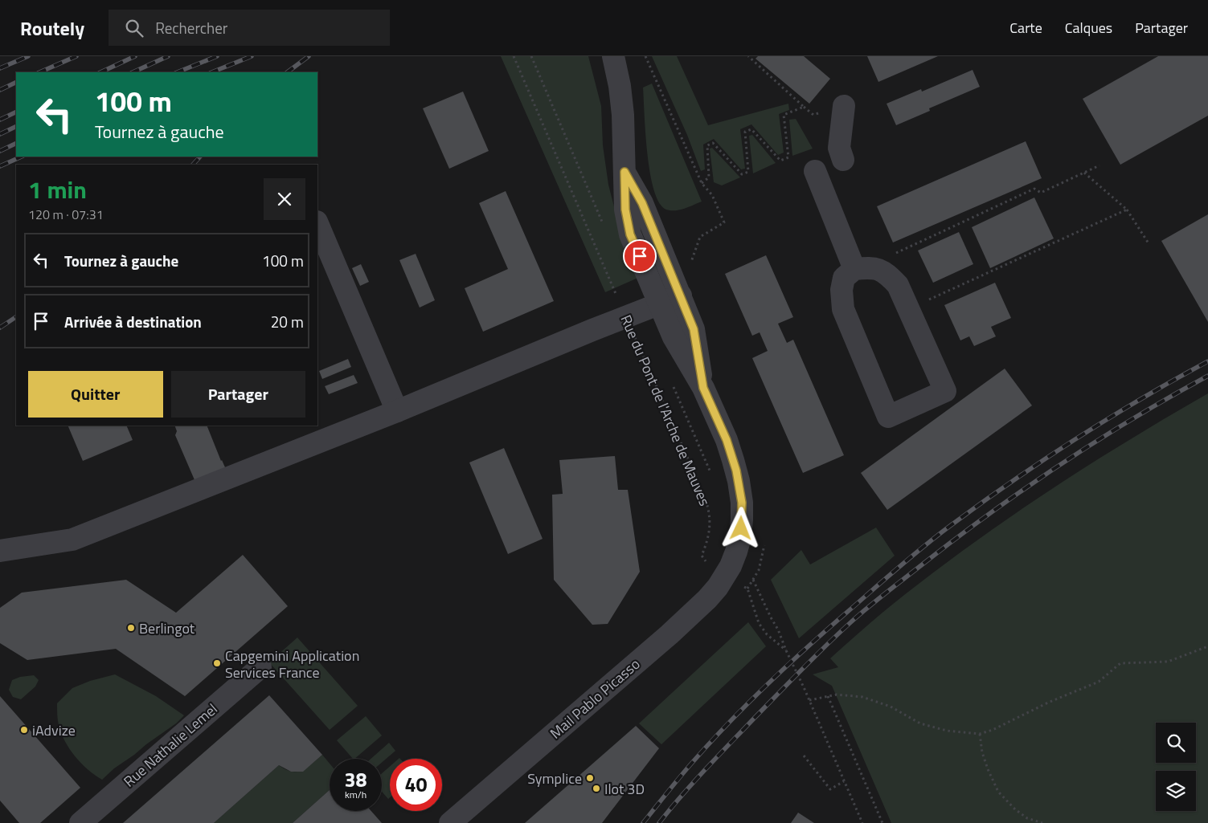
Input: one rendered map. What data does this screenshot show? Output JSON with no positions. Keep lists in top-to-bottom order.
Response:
{
  "streets": {
    "street": ["Mail Pablo Picasso", "Rue Nathalie Lemel"],
    "path": ["Rue du Pont de l'Arche de Mauves"]
  },
  "crossings": [
    ["Rue du Pont de l'Arche de Mauves", "Mail Pablo Picasso"]
  ],
  "places": [
    "Berlingot",
    "Capgemini Application Services France",
    "iAdvize",
    "Symplice",
    "Ilot 3D"
  ],
  "page": {
    "header": "Routely",
    "search": "Rechercher",
    "nav": ["Carte", "Calques", "Partager"],
    "turn": ["100 m", "Tournez à gauche"],
    "heading": ["1 min", "120 m · 07:31"],
    "list": [
      {
        "name": "Tournez à gauche",
        "value": "100 m"
      },
      {
        "name": "Arrivée à destination",
        "value": "20 m"
      }
    ],
    "buttons": ["Quitter", "Partager"],
    "speed": "38 km/h",
    "limit": "40"
  }
}
